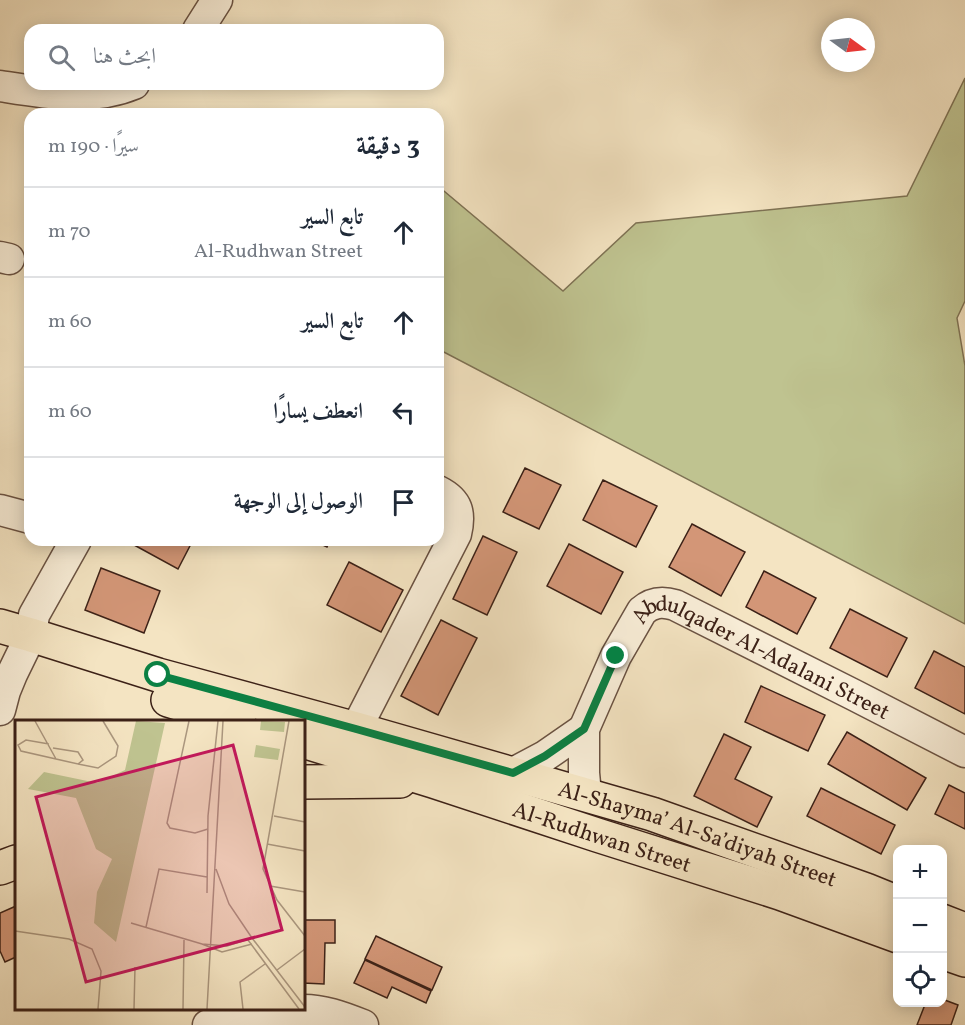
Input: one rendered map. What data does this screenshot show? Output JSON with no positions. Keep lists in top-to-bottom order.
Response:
{
  "streets": {
    "main road": ["Al-Shayma’ Al-Sa’diyah Street", "Al-Rudhwan Street"],
    "street": ["Abdulqader Al-Adalani Street"]
  },
  "crossings": [
    ["Abdulqader Al-Adalani Street", "Al-Shayma’ Al-Sa’diyah Street"],
    ["Al-Shayma’ Al-Sa’diyah Street", "Al-Rudhwan Street"]
  ],
  "north": "right",
  "page": {
    "search": "ابحث هنا",
    "heading": ["3 دقيقة", "سيرًا · 190 m"],
    "list": [
      ["تابع السير", "Al-Rudhwan Street", "70 m"],
      ["تابع السير", "60 m"],
      ["انعطف يسارًا", "60 m"],
      "الوصول إلى الوجهة"
    ],
    "map_buttons": ["+", "−"]
  }
}
